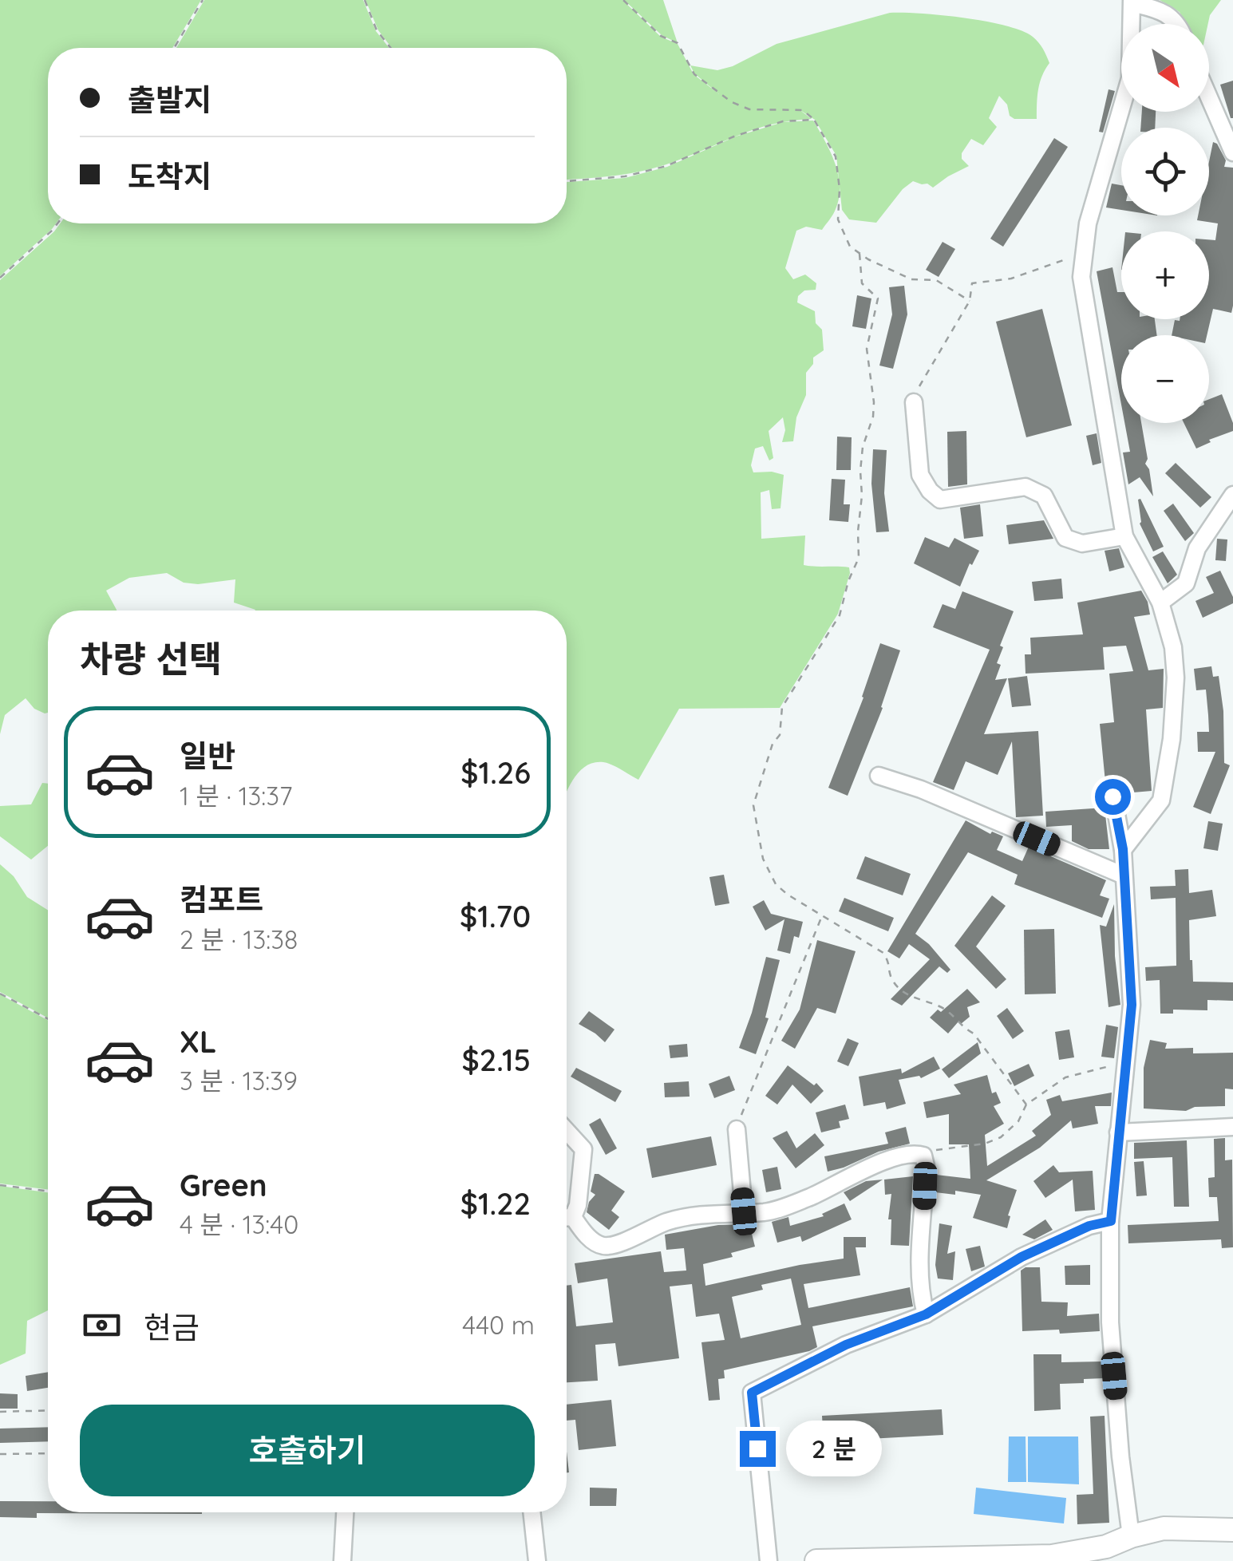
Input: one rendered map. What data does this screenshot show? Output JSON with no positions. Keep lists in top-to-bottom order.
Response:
{
  "north": "bottom right",
  "page": {
    "map_buttons": ["+", "−"],
    "banner": ["출발지", "도착지"],
    "heading": "차량 선택",
    "list": [
      {
        "name": "일반",
        "note": "1 분 · 13:37",
        "value": "$1.26"
      },
      {
        "name": "컴포트",
        "note": "2 분 · 13:38",
        "value": "$1.70"
      },
      {
        "name": "XL",
        "note": "3 분 · 13:39",
        "value": "$2.15"
      },
      {
        "name": "Green",
        "note": "4 분 · 13:40",
        "value": "$1.22"
      }
    ],
    "pay": ["현금", "440 m"],
    "buttons": "호출하기",
    "bubble": "2 분"
  }
}
